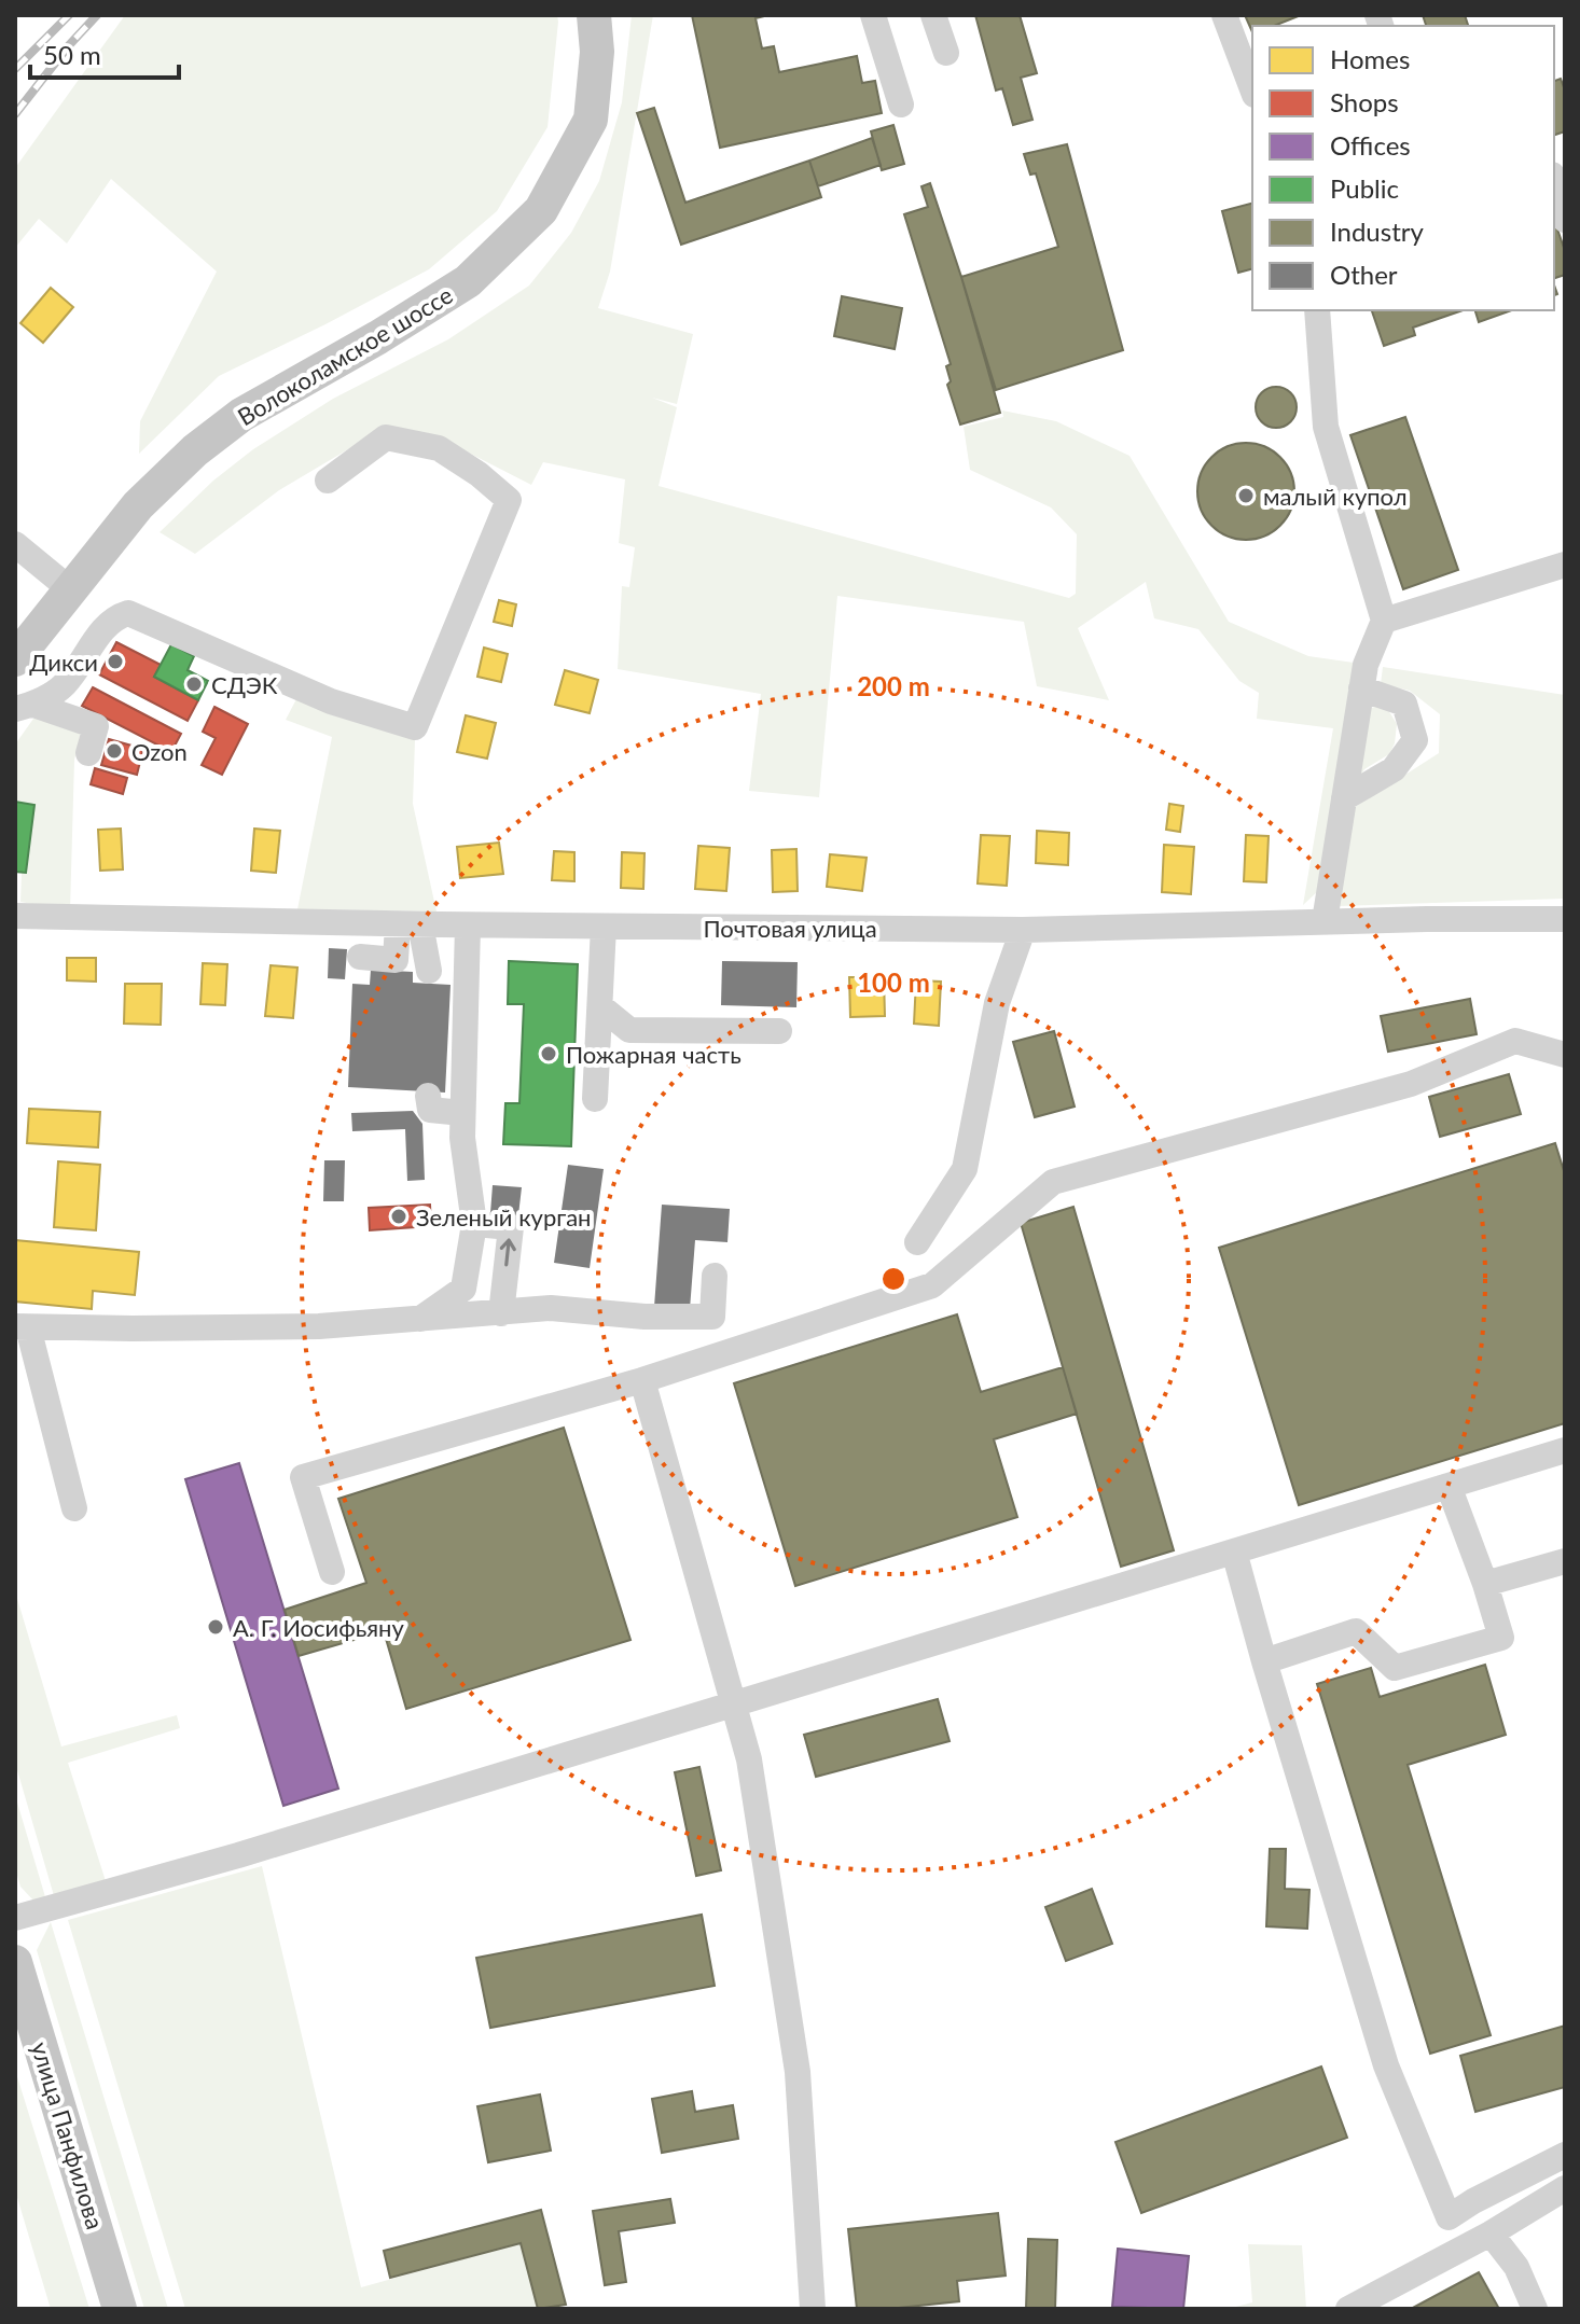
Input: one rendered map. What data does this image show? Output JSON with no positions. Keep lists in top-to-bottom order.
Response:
{
  "streets": {
    "main road": ["Волоколамское шоссе", "улица Панфилова"],
    "street": ["Почтовая улица"]
  },
  "places": [
    "малый купол",
    "Дикси",
    "СДЭК",
    "Ozon",
    "Пожарная часть",
    "Зеленый курган",
    "А. Г. Иосифьяну"
  ],
  "legend": [
    "Homes",
    "Shops",
    "Offices",
    "Public",
    "Industry",
    "Other"
  ],
  "scale_bar": "50 m",
  "rings": ["200 m", "100 m"]
}
